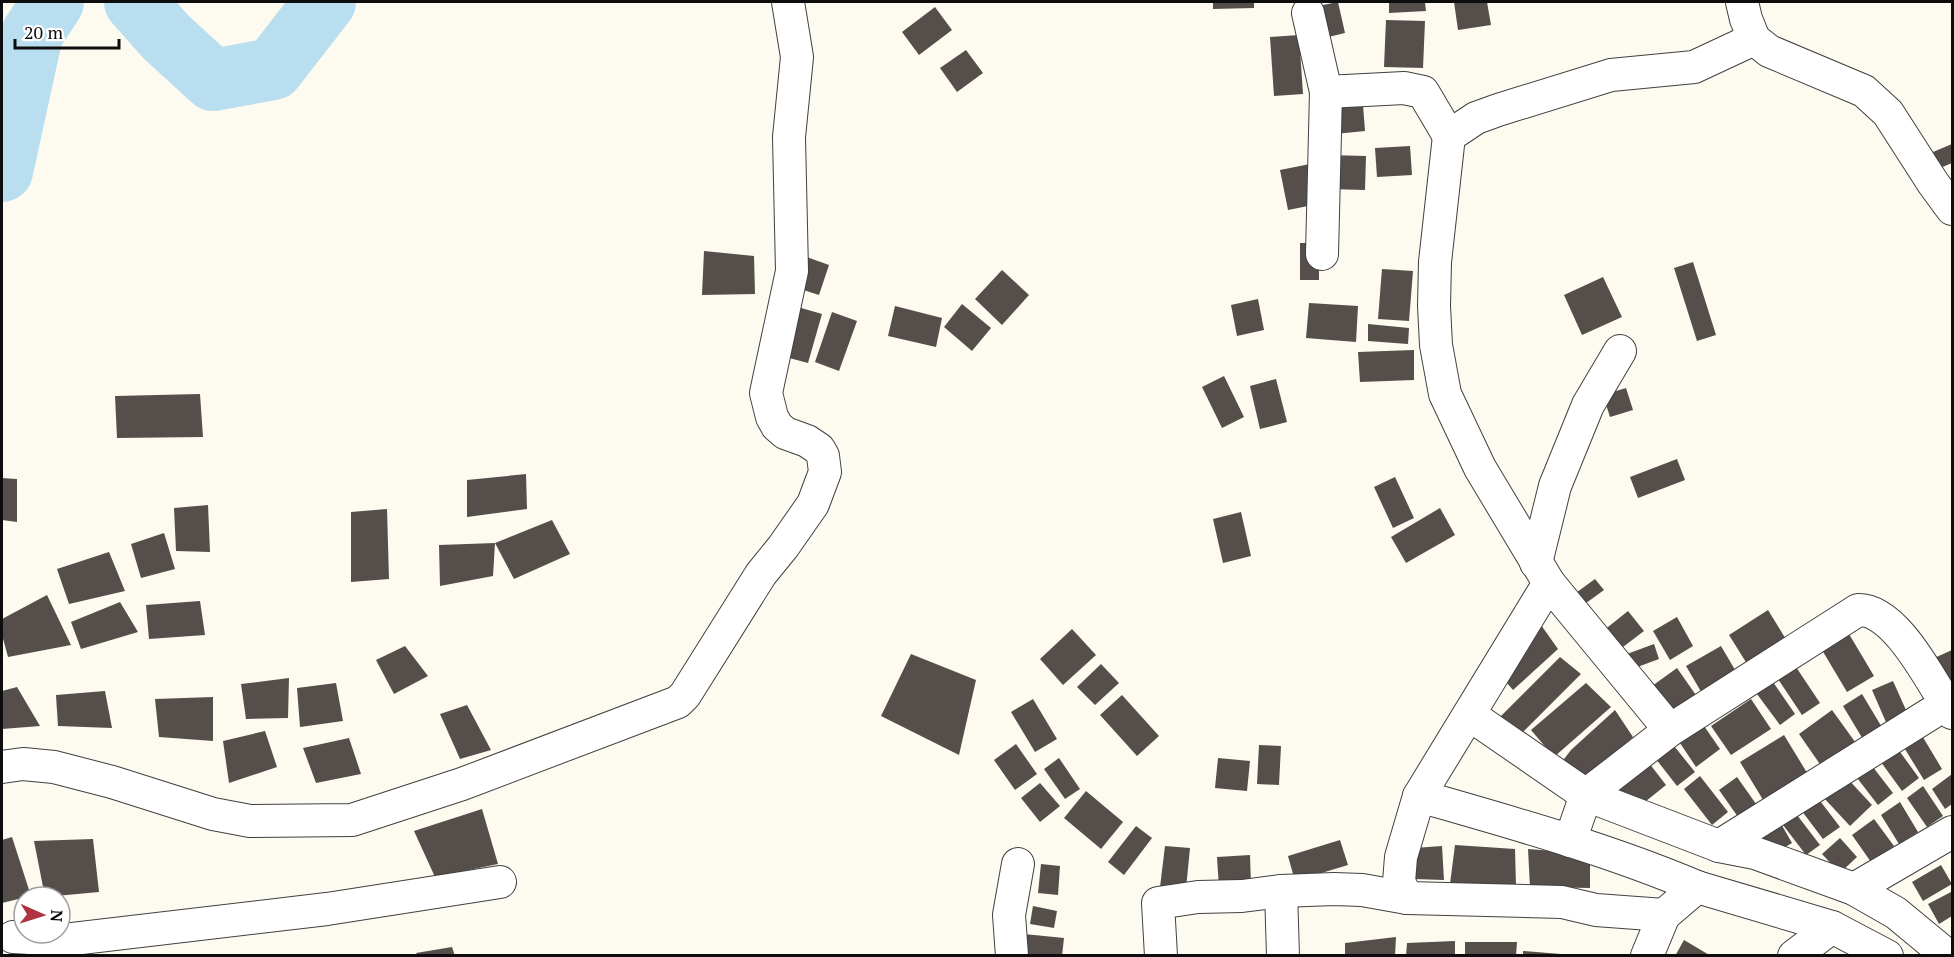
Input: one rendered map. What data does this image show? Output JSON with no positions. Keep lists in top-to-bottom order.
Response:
{
  "scale_bar": "20 m",
  "north": "right"
}
